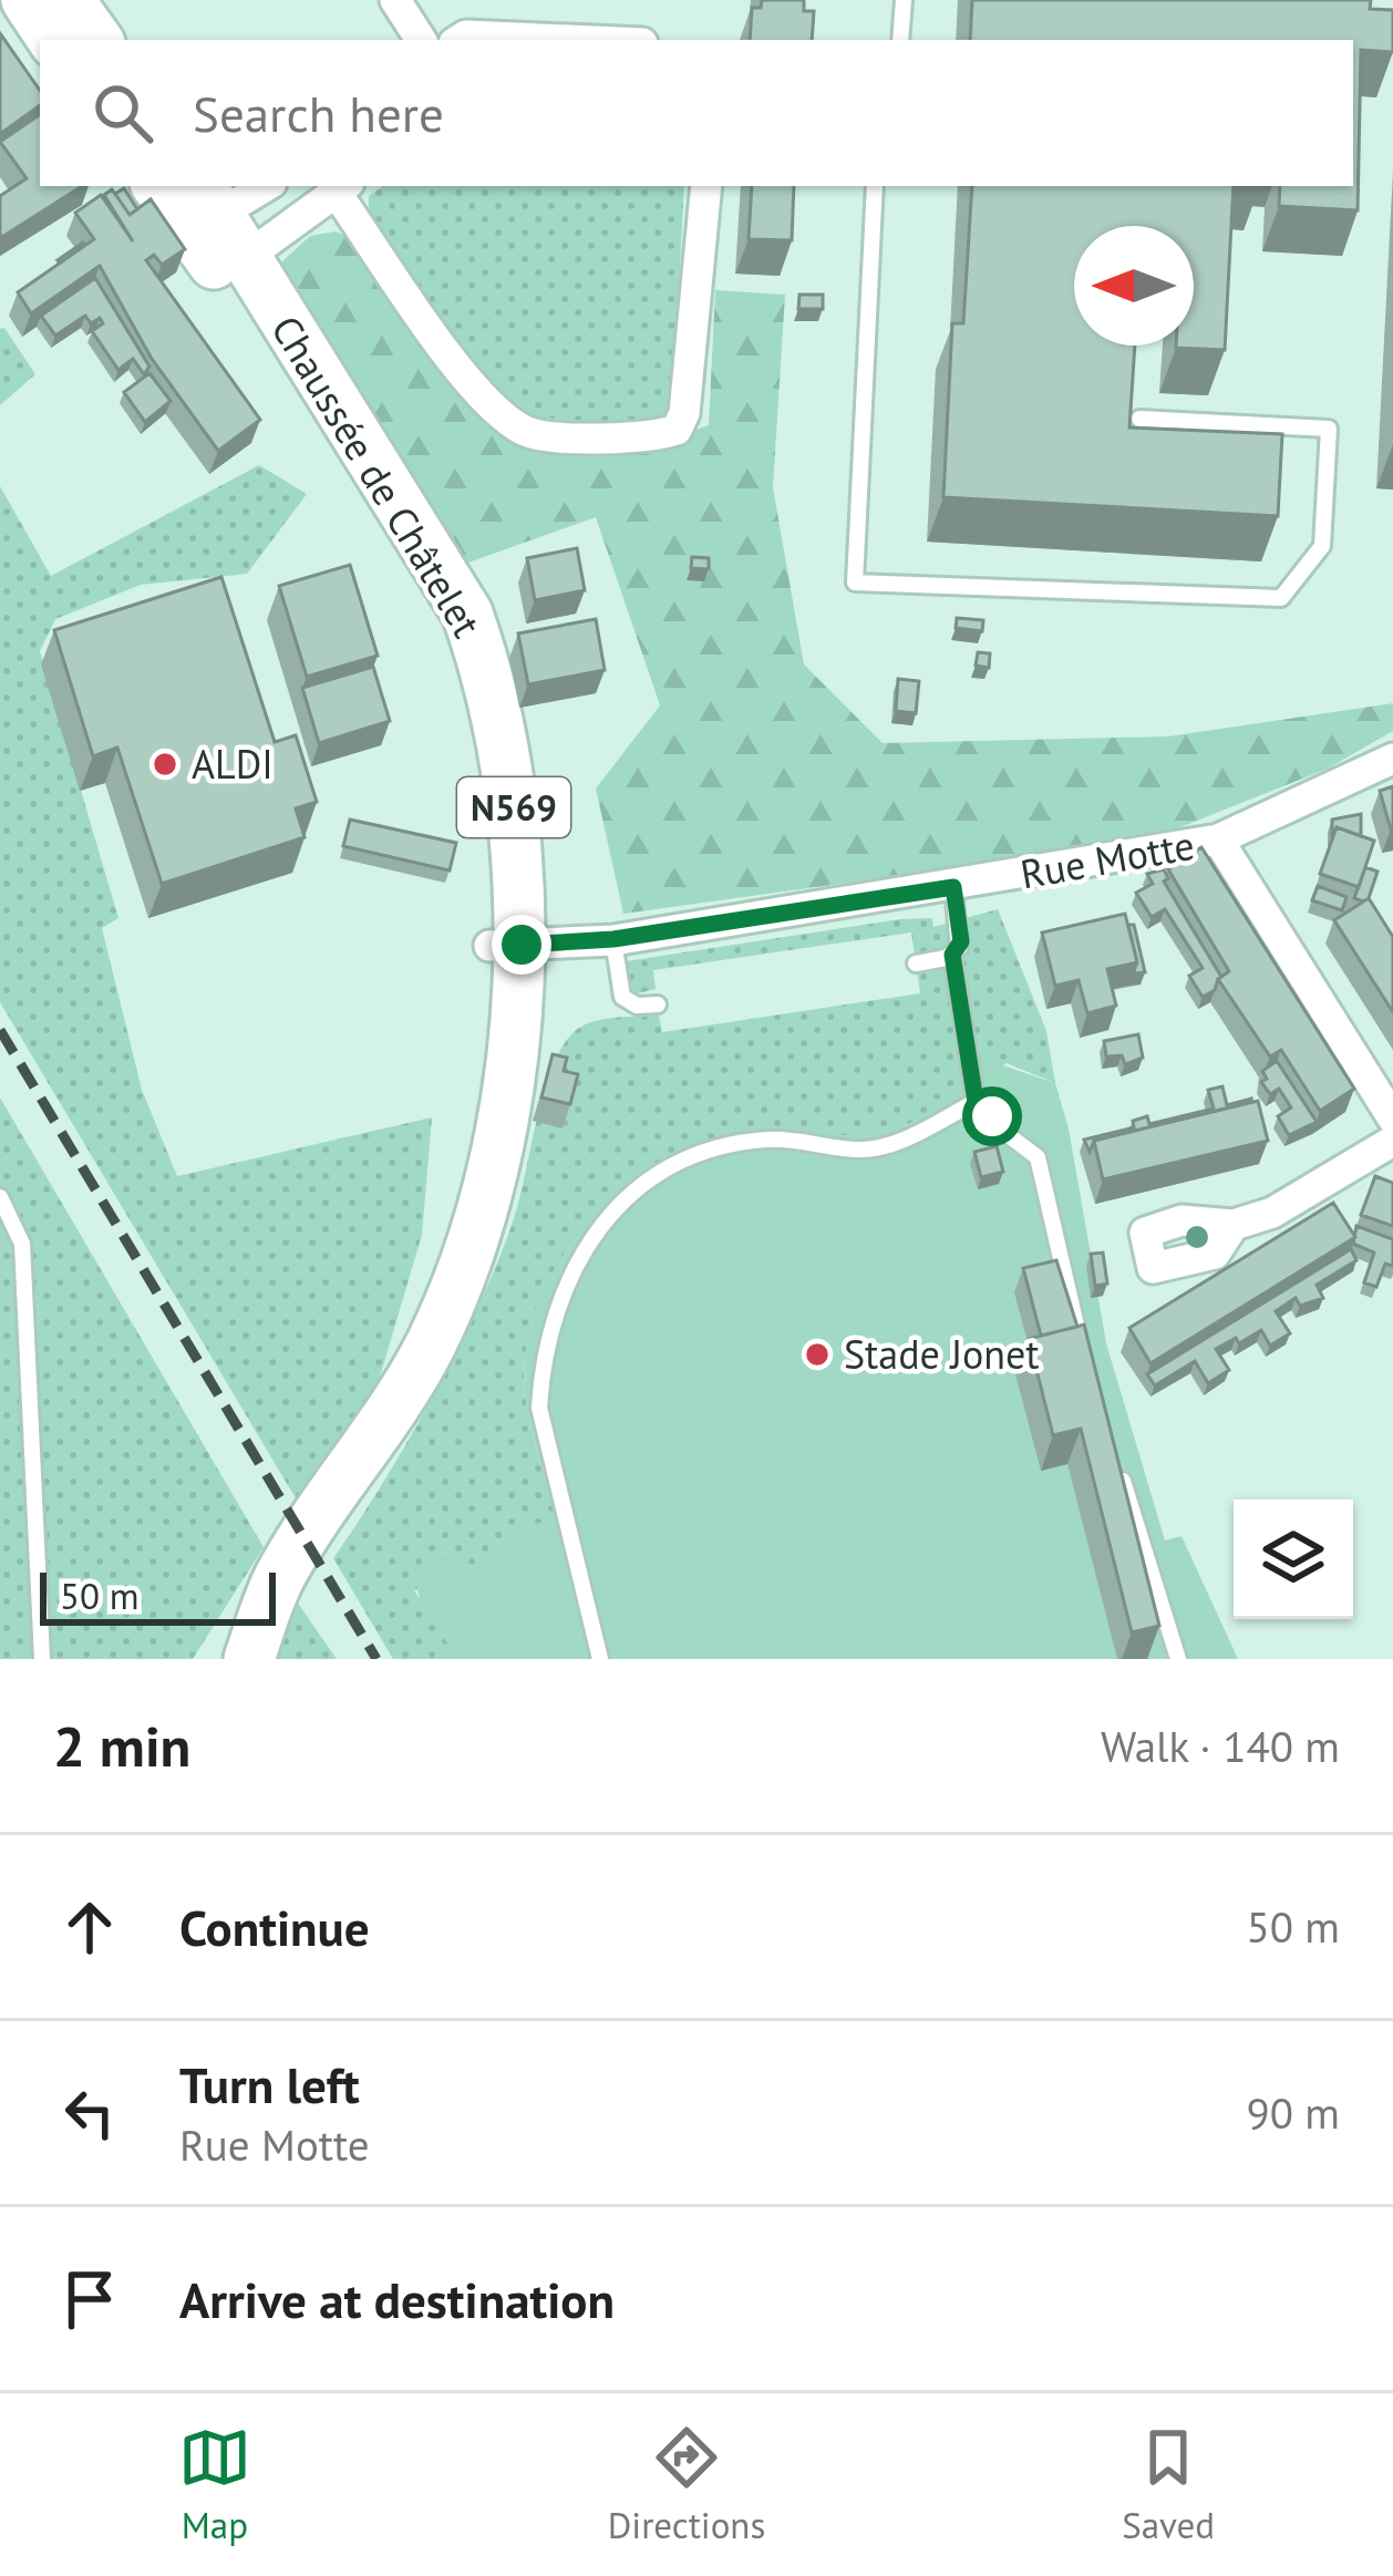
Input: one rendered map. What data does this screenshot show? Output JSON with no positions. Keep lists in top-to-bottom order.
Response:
{
  "streets": {
    "main road": ["Chaussée de Châtelet", "N569"],
    "street": ["Rue Motte"]
  },
  "crossings": [
    ["Chaussée de Châtelet", "Rue Motte"]
  ],
  "places": ["ALDI", "Stade Jonet"],
  "scale_bar": "50 m",
  "north": "left",
  "page": {
    "search": "Search here",
    "scale": "50 m",
    "heading": ["2 min", "Walk · 140 m"],
    "list": [
      ["Continue", "50 m"],
      ["Turn left", "Rue Motte", "90 m"],
      "Arrive at destination"
    ],
    "nav": ["Map", "Directions", "Saved"]
  }
}
